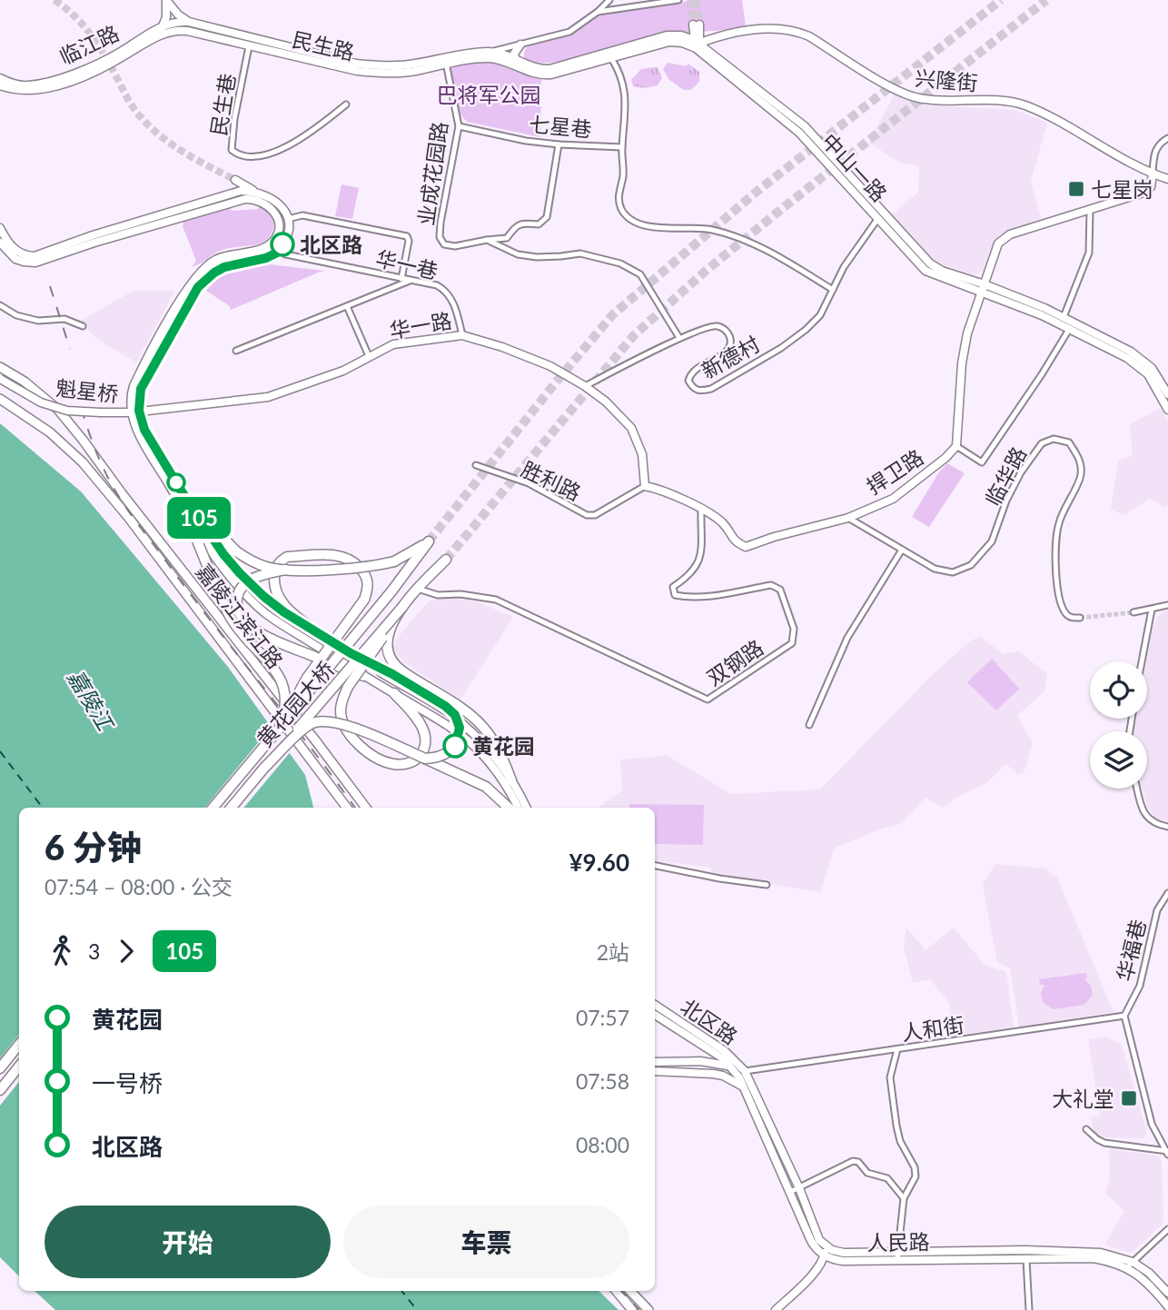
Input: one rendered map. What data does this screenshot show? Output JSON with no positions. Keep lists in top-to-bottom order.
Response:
{
  "streets": {
    "highway": ["黄花园大桥"],
    "main road": [
      "临江路",
      "民生路",
      "兴隆街",
      "中山一路",
      "华一路",
      "魁星桥",
      "捍卫路",
      "嘉陵江滨江路",
      "北区路",
      "人民路"
    ],
    "street": [
      "民生巷",
      "七星巷",
      "业成花园路",
      "华一巷",
      "新德村",
      "临华路",
      "胜利路",
      "双钢路",
      "华福巷",
      "人和街"
    ]
  },
  "crossings": [
    ["临江路", "民生路"],
    ["民生路", "民生巷"],
    ["民生路", "中山一路"],
    ["民生路", "业成花园路"],
    ["兴隆街", "中山一路"],
    ["七星巷", "业成花园路"],
    ["中山一路", "新德村"],
    ["中山一路", "临华路"],
    ["华一巷", "华一路"],
    ["华一路", "新德村"],
    ["华一路", "魁星桥"],
    ["华一路", "胜利路"],
    ["捍卫路", "临华路"],
    ["捍卫路", "双钢路"],
    ["双钢路", "黄花园大桥"],
    ["华福巷", "人和街"],
    ["北区路", "人和街"]
  ],
  "water": ["嘉陵江"],
  "parks": ["巴将军公园"],
  "places": {
    "transit": ["七星岗", "大礼堂"],
    "other": ["北区路", "黄花园"]
  },
  "lines": ["bus line 105"],
  "page": {
    "on_map": "105",
    "heading": ["6 分钟", "07:54 – 08:00 · 公交", "¥9.60"],
    "legs": ["3", "105", "2站"],
    "list": [
      {
        "name": "黄花园",
        "value": "07:57"
      },
      {
        "name": "一号桥",
        "value": "07:58"
      },
      {
        "name": "北区路",
        "value": "08:00"
      }
    ],
    "buttons": ["开始", "车票"]
  }
}
